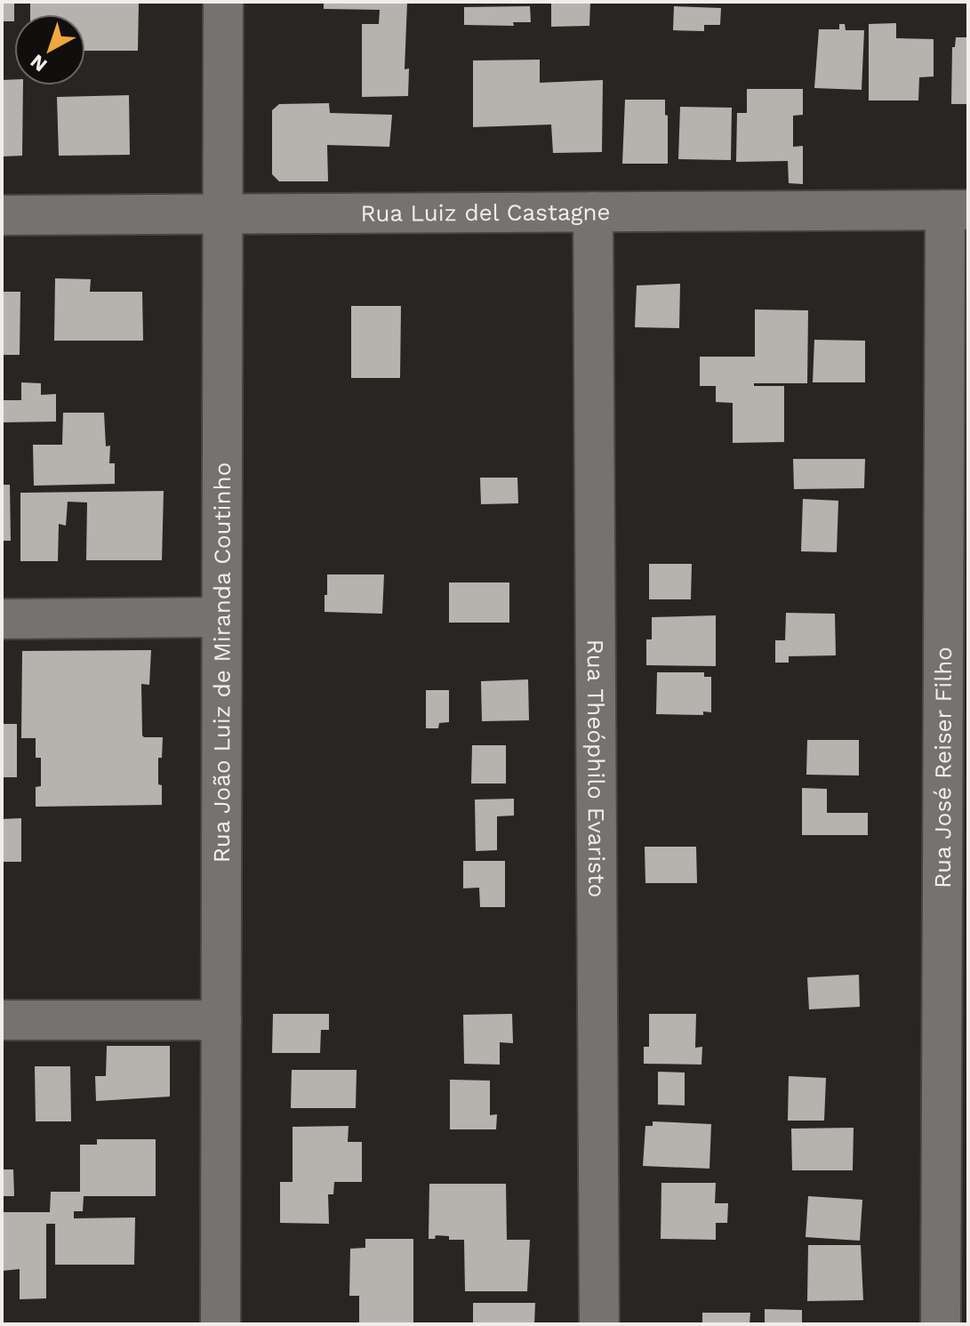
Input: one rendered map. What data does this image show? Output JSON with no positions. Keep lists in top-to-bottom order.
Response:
{
  "streets": {
    "street": [
      "Rua Luiz del Castagne",
      "Rua João Luiz de Miranda Coutinho",
      "Rua José Reiser Filho",
      "Rua Theóphilo Evaristo"
    ]
  },
  "crossings": [
    ["Rua Luiz del Castagne", "Rua João Luiz de Miranda Coutinho"],
    ["Rua Luiz del Castagne", "Rua José Reiser Filho"],
    ["Rua Luiz del Castagne", "Rua Theóphilo Evaristo"]
  ],
  "north": "bottom left"
}
